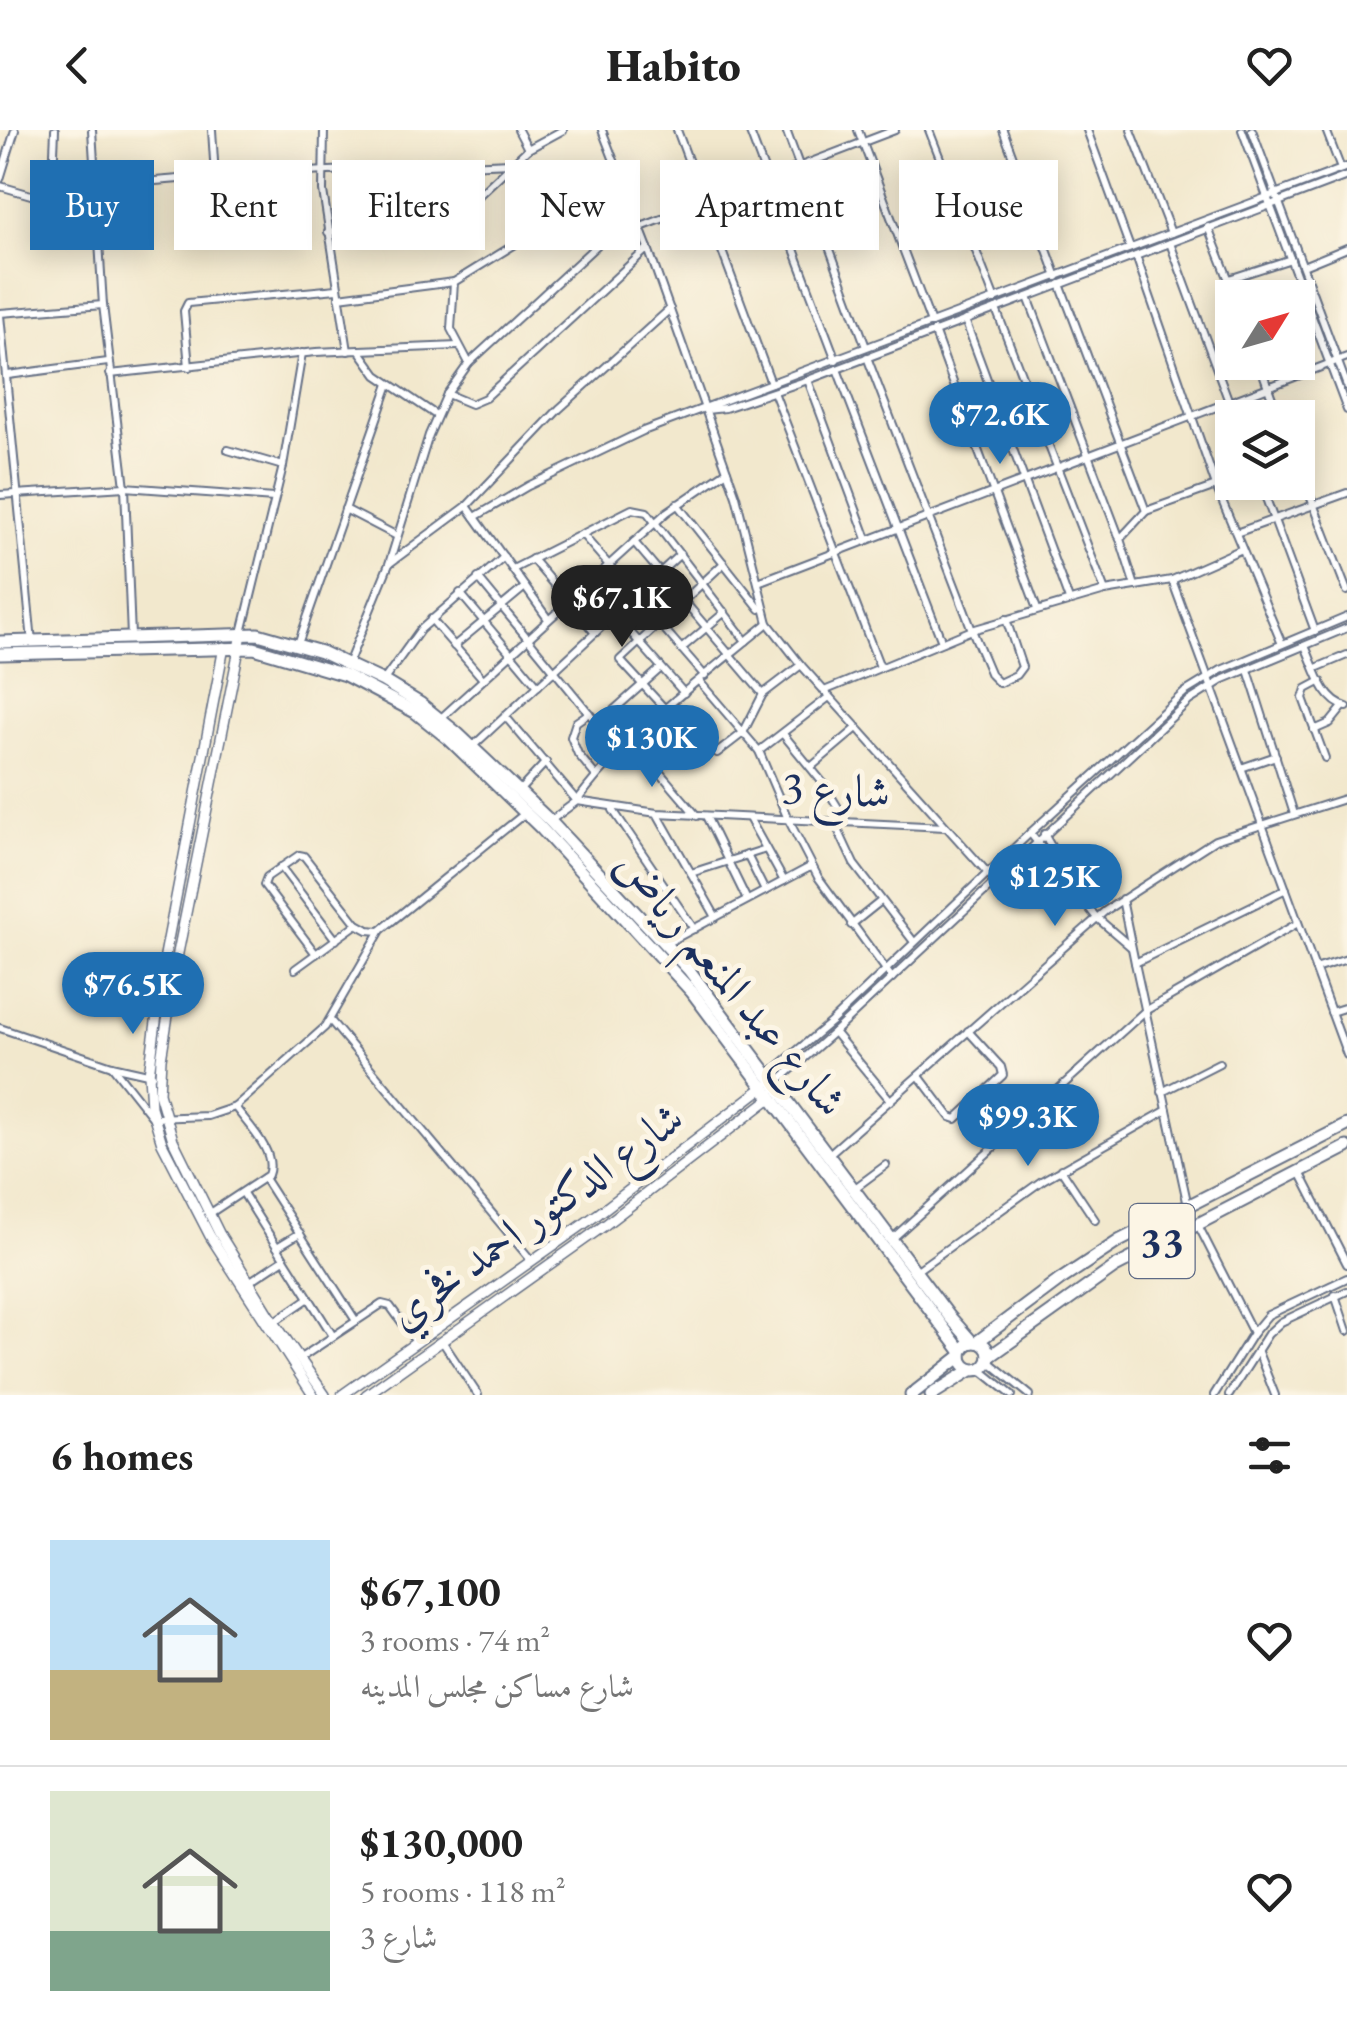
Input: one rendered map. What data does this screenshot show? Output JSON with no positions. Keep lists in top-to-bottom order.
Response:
{
  "streets": {
    "highway": ["شارع عبد المنعم رياض", "33"],
    "street": ["شارع 3", "شارع الدكتور احمد فخري"]
  },
  "crossings": [
    ["شارع عبد المنعم رياض", "شارع الدكتور احمد فخري"],
    ["شارع عبد المنعم رياض", "33"]
  ],
  "north": "top right",
  "page": {
    "header": "Habito",
    "chip": [
      "Buy",
      "Rent",
      "Filters",
      "New",
      "Apartment",
      "House"
    ],
    "price": [
      "$72.6K",
      "$67.1K",
      "$130K",
      "$125K",
      "$76.5K",
      "$99.3K"
    ],
    "heading": "6 homes",
    "list": [
      {
        "name": "$67,100",
        "note": "3 rooms · 74 m² · شارع مساكن مجلس المدينه"
      },
      {
        "name": "$130,000",
        "note": "5 rooms · 118 m² · شارع 3"
      }
    ]
  }
}
